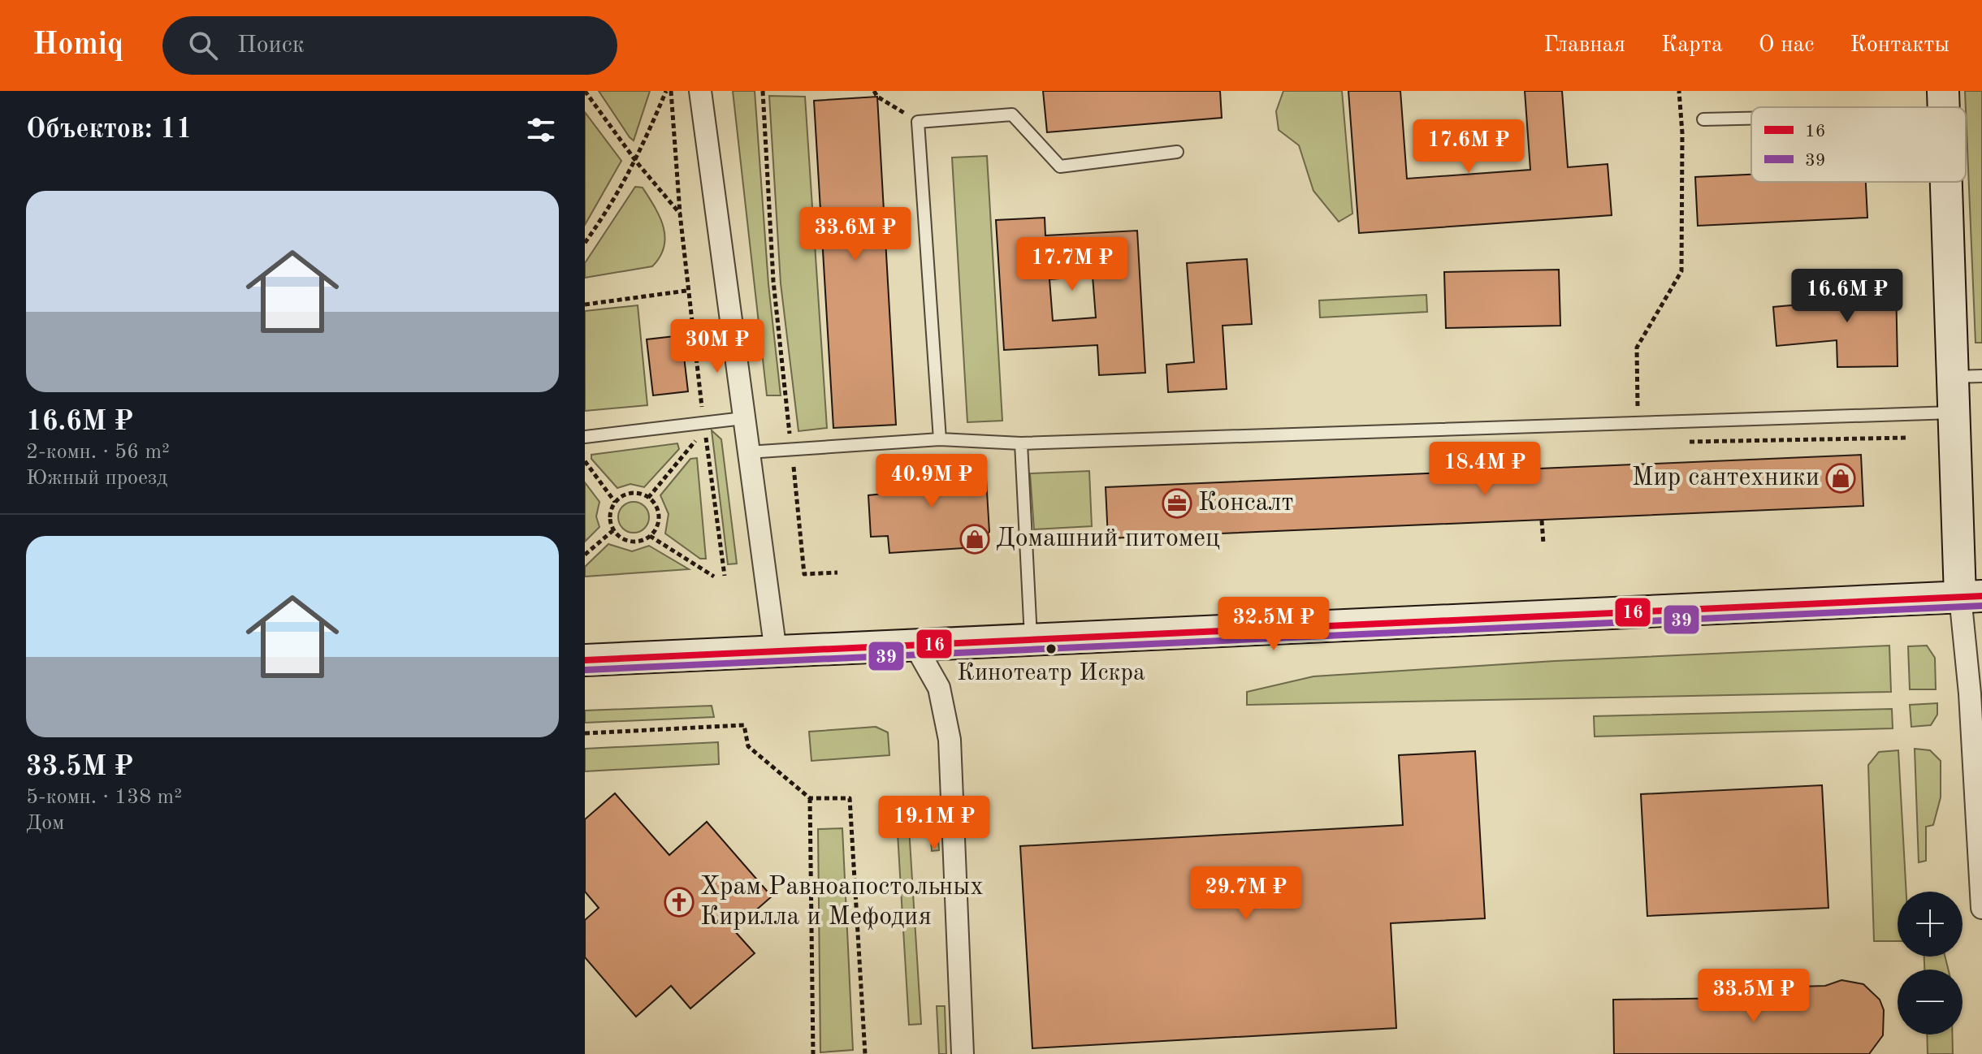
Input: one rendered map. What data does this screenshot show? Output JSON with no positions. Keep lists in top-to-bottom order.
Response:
{
  "places": {
    "shop": ["Мир сантехники", "Домашний питомец"],
    "office": ["Консалт"],
    "other": ["Кинотеатр Искра"],
    "church": ["Храм Равноапостольных Кирилла и Мефодия"]
  },
  "lines": ["transit line 16", "transit line 39"],
  "legend": ["16", "39"],
  "page": {
    "header": "Homiq",
    "search": "Поиск",
    "nav": [
      "Главная",
      "Карта",
      "О нас",
      "Контакты"
    ],
    "heading": "Объектов: 11",
    "price": [
      "17.6M ₽",
      "33.6M ₽",
      "17.7M ₽",
      "16.6M ₽",
      "30M ₽",
      "18.4M ₽",
      "40.9M ₽",
      "32.5M ₽",
      "19.1M ₽",
      "29.7M ₽",
      "33.5M ₽"
    ],
    "list": [
      {
        "name": "16.6M ₽",
        "note": "2-комн. · 56 m² · Южный проезд"
      },
      {
        "name": "33.5M ₽",
        "note": "5-комн. · 138 m² · Дом"
      }
    ],
    "map_buttons": ["+", "−"]
  }
}
